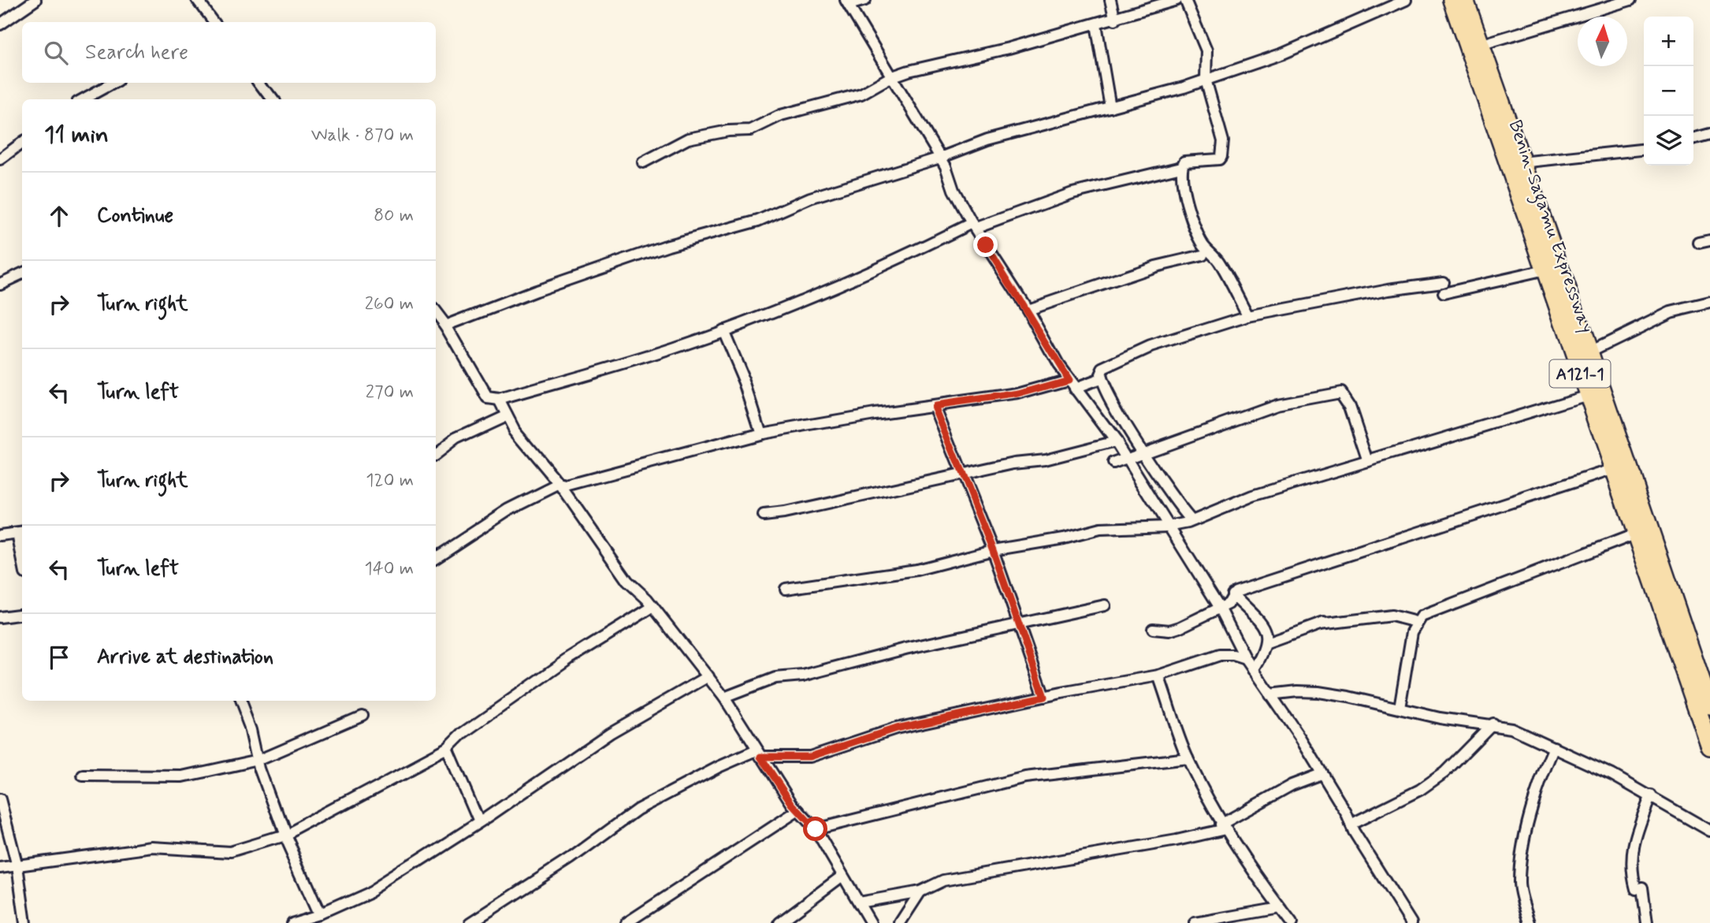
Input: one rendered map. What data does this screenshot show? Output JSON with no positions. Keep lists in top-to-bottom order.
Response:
{
  "streets": {
    "highway": ["Benin-Sagamu Expressway", "A121-1"]
  },
  "north": "top",
  "page": {
    "map_buttons": ["+", "−"],
    "search": "Search here",
    "heading": ["11 min", "Walk · 870 m"],
    "list": [
      ["Continue", "80 m"],
      ["Turn right", "260 m"],
      ["Turn left", "270 m"],
      ["Turn right", "120 m"],
      ["Turn left", "140 m"],
      "Arrive at destination"
    ]
  }
}
